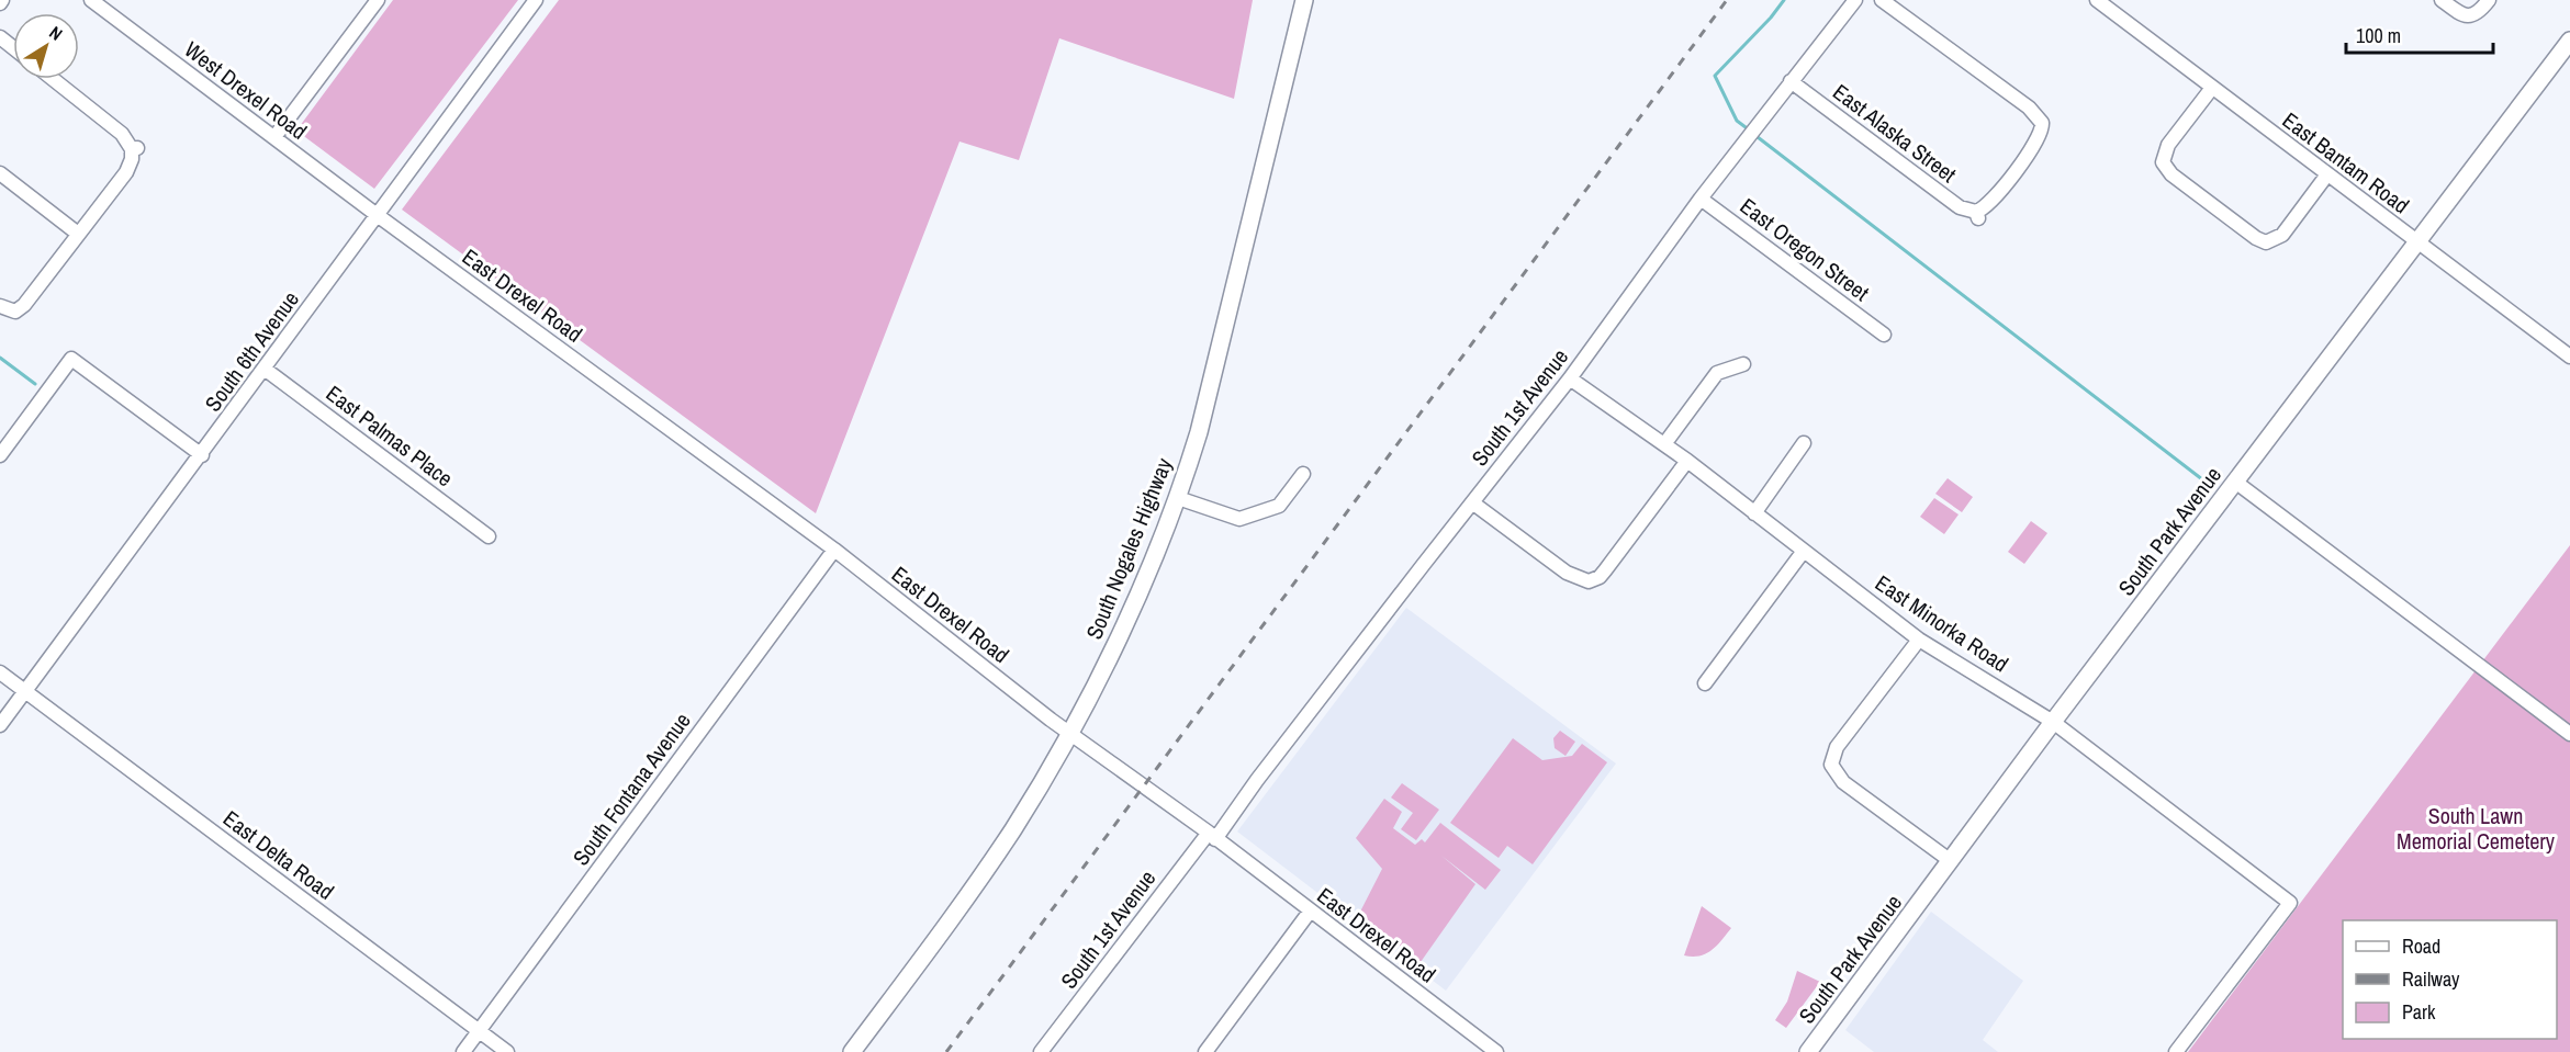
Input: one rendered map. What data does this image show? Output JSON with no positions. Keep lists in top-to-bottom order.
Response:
{
  "streets": {
    "main road": ["South Park Avenue", "South Nogales Highway"],
    "street": [
      "West Drexel Road",
      "East Alaska Street",
      "East Bantam Road",
      "East Oregon Street",
      "East Drexel Road",
      "South 6th Avenue",
      "South 1st Avenue",
      "East Palmas Place",
      "East Minorka Road",
      "South Fontana Avenue",
      "East Delta Road"
    ]
  },
  "crossings": [
    ["West Drexel Road", "East Drexel Road"],
    ["West Drexel Road", "South 6th Avenue"],
    ["East Alaska Street", "South 1st Avenue"],
    ["East Bantam Road", "South Park Avenue"],
    ["East Oregon Street", "South 1st Avenue"],
    ["East Drexel Road", "South 6th Avenue"],
    ["East Drexel Road", "South 1st Avenue"],
    ["East Drexel Road", "South Nogales Highway"],
    ["East Drexel Road", "South Fontana Avenue"],
    ["South 6th Avenue", "East Palmas Place"],
    ["South 6th Avenue", "East Delta Road"],
    ["South 1st Avenue", "East Minorka Road"],
    ["South Park Avenue", "East Minorka Road"],
    ["South Fontana Avenue", "East Delta Road"]
  ],
  "parks": ["South Lawn Memorial Cemetery"],
  "legend": ["Road", "Railway", "Park"],
  "scale_bar": "100 m",
  "north": "top right"
}
